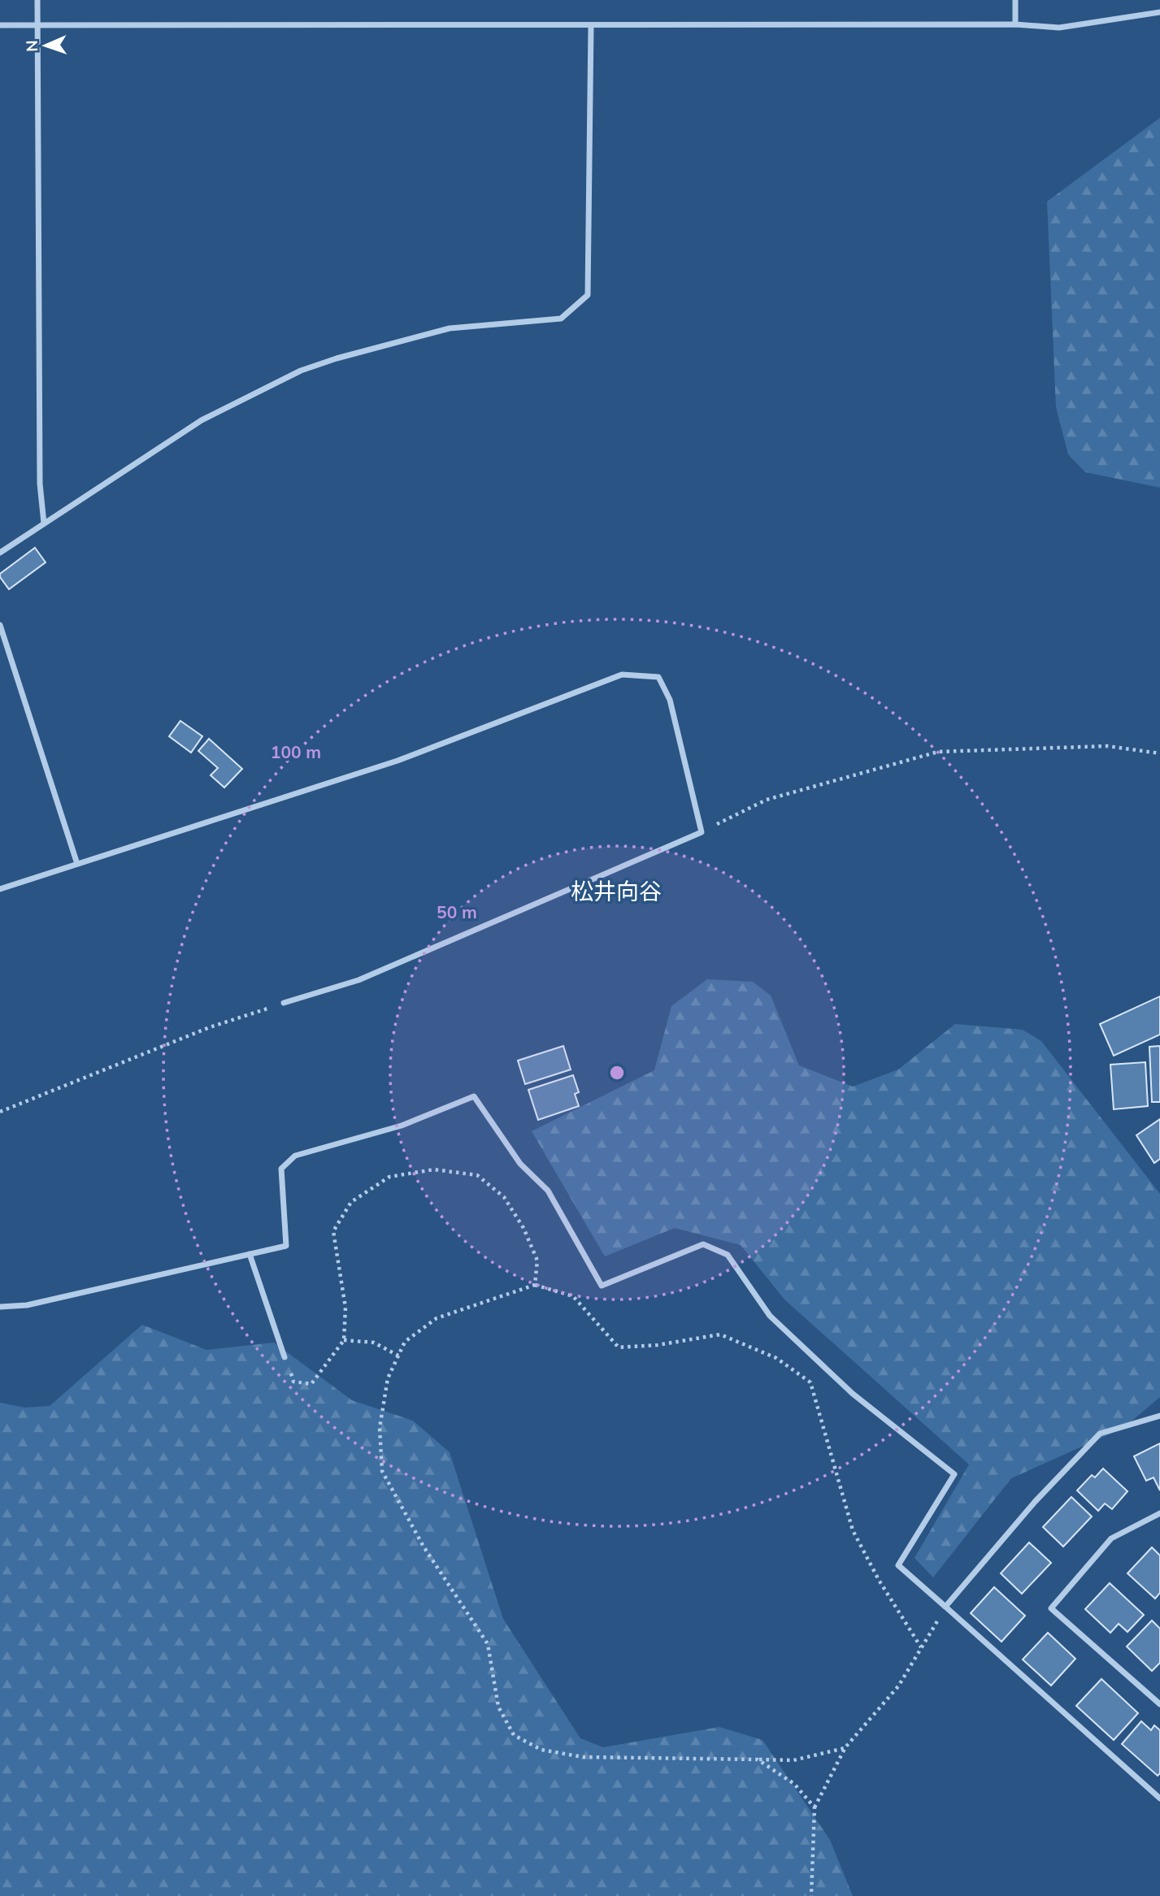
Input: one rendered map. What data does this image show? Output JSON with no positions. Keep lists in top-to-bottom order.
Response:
{
  "districts": ["松井向谷"],
  "north": "left",
  "rings": ["100 m", "50 m"]
}
